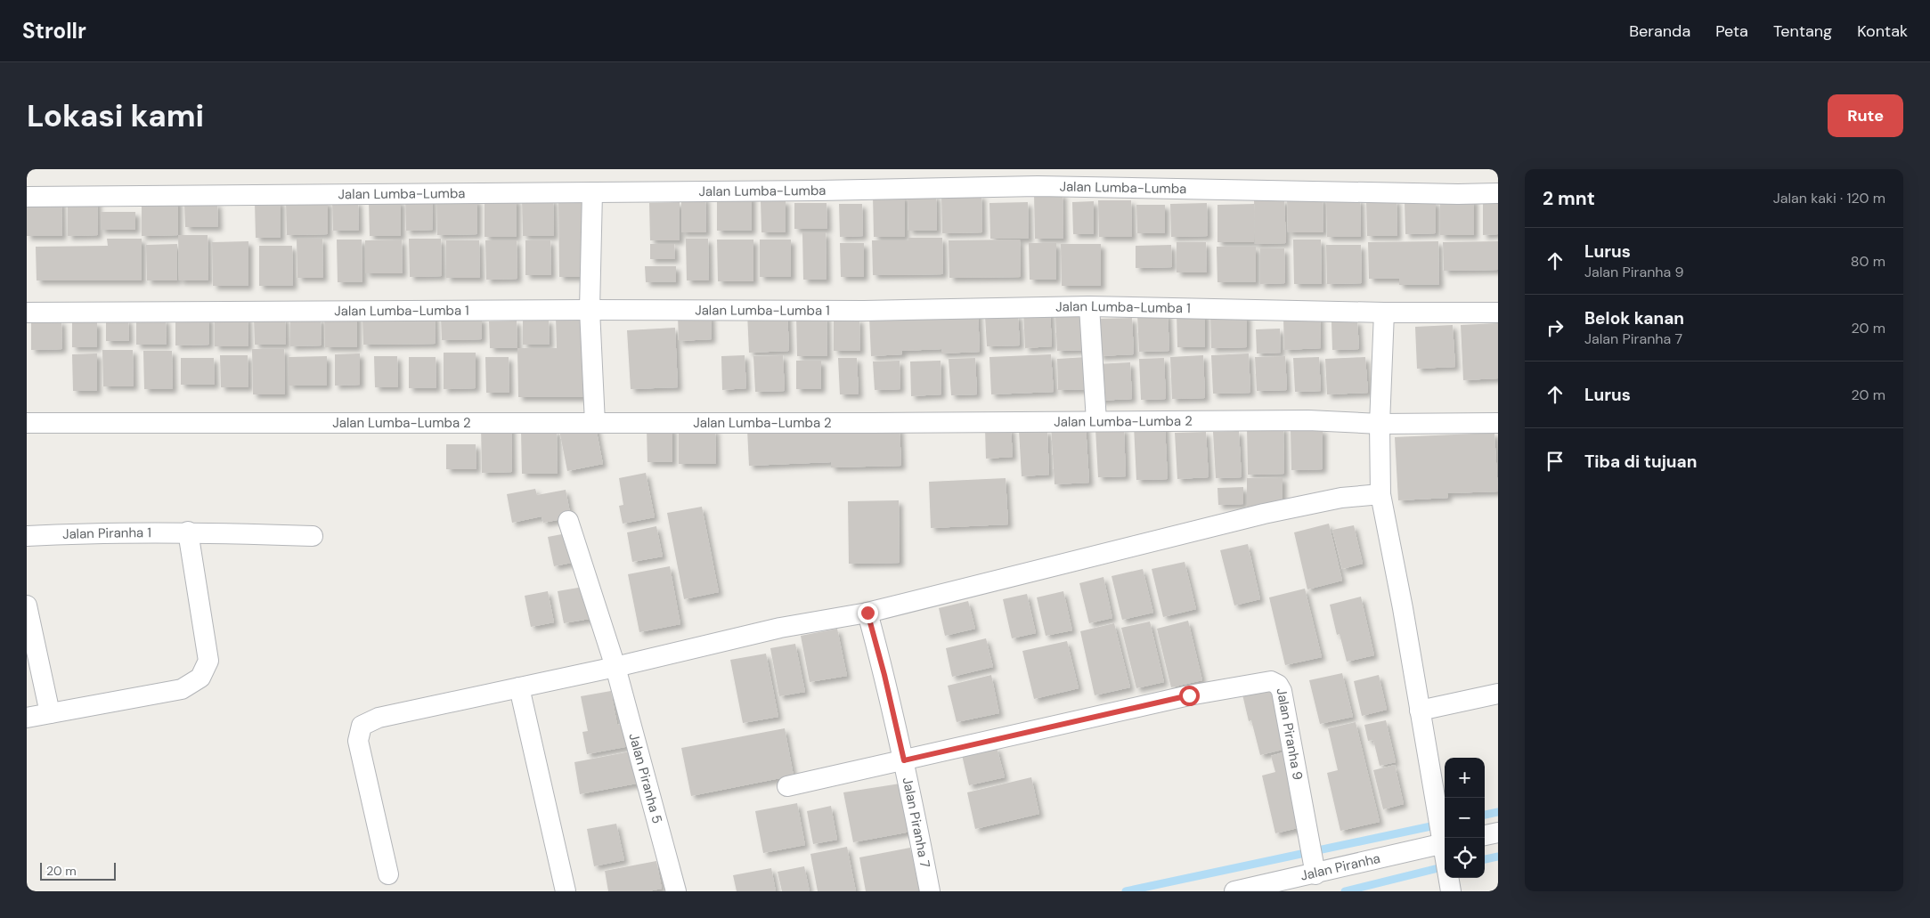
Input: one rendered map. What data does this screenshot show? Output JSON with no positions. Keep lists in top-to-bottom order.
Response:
{
  "streets": {
    "street": [
      "Jalan Lumba-Lumba",
      "Jalan Lumba-Lumba 1",
      "Jalan Lumba-Lumba 2",
      "Jalan Piranha 1",
      "Jalan Piranha 9",
      "Jalan Piranha 5",
      "Jalan Piranha 7",
      "Jalan Piranha"
    ]
  },
  "crossings": [
    ["Jalan Piranha 9", "Jalan Piranha 7"],
    ["Jalan Piranha 9", "Jalan Piranha"]
  ],
  "scale_bar": "20 m",
  "page": {
    "header": "Strollr",
    "nav": [
      "Beranda",
      "Peta",
      "Tentang",
      "Kontak"
    ],
    "buttons": "Rute",
    "title": "Lokasi kami",
    "heading": ["2 mnt", "Jalan kaki · 120 m"],
    "list": [
      ["Lurus", "Jalan Piranha 9", "80 m"],
      ["Belok kanan", "Jalan Piranha 7", "20 m"],
      ["Lurus", "20 m"],
      "Tiba di tujuan"
    ],
    "map_buttons": ["+", "−"],
    "scale": "20 m"
  }
}
